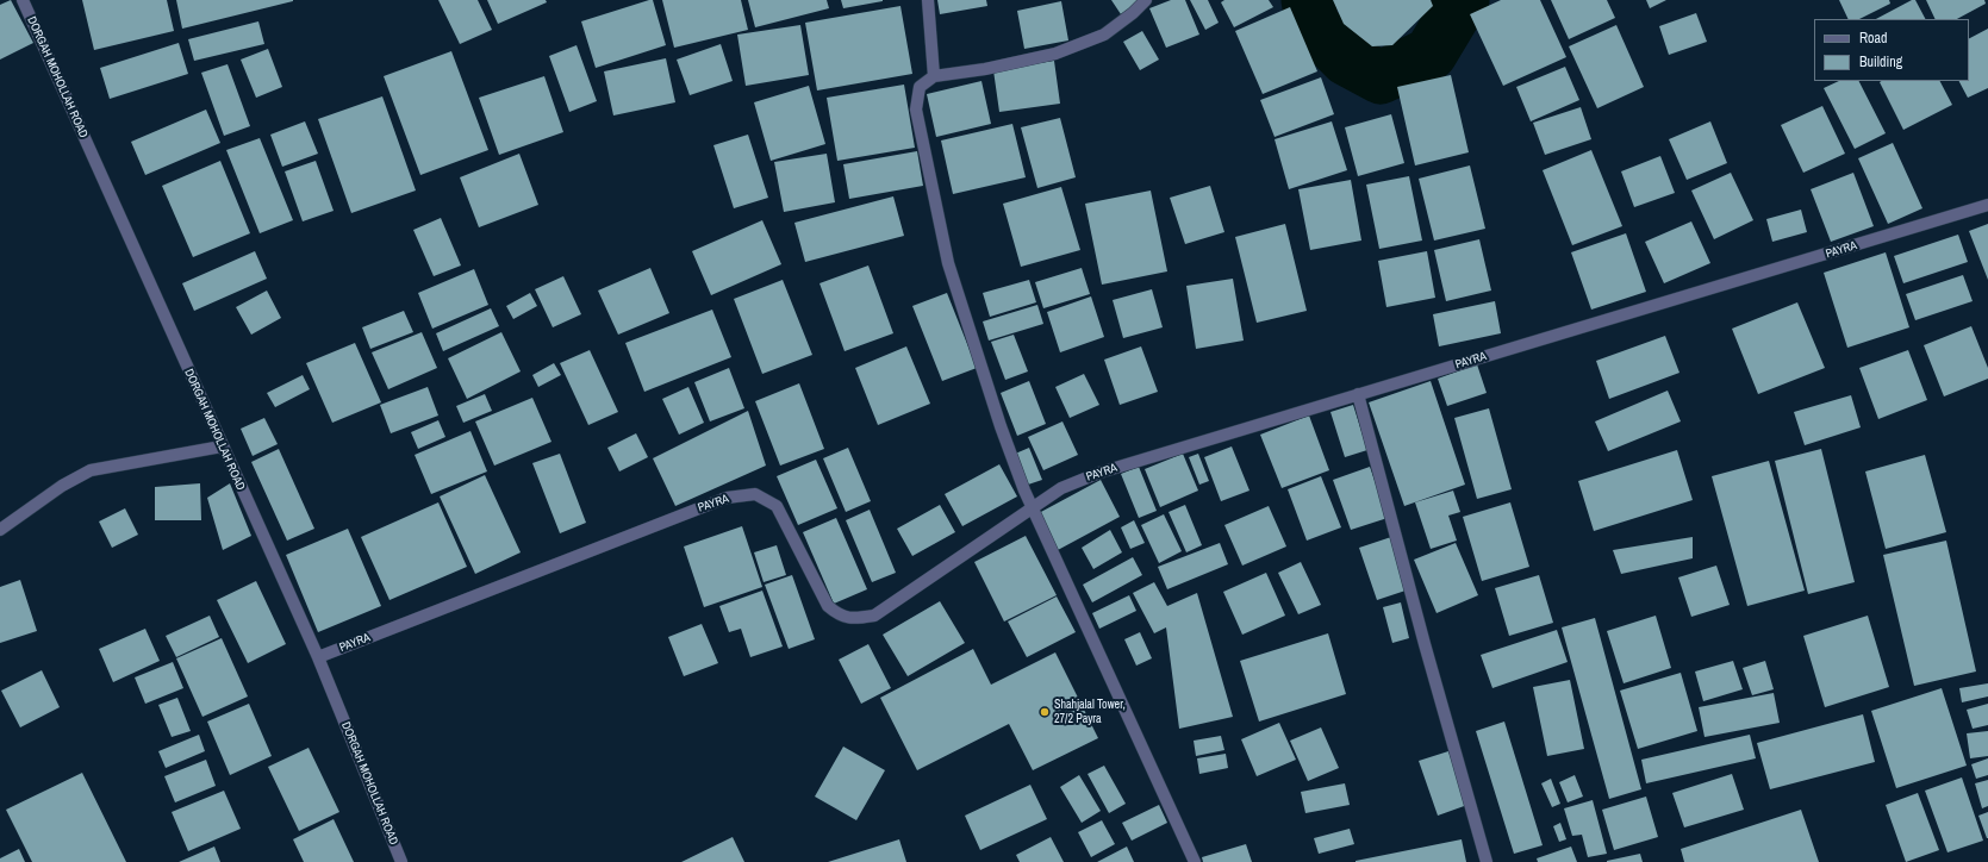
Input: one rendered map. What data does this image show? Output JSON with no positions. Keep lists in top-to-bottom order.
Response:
{
  "streets": {
    "street": ["DORGAH MOHOLLAH ROAD", "PAYRA"]
  },
  "crossings": [
    ["DORGAH MOHOLLAH ROAD", "PAYRA"]
  ],
  "places": ["Shahjalal Tower, 27/2 Payra"],
  "legend": ["Road", "Building"]
}
